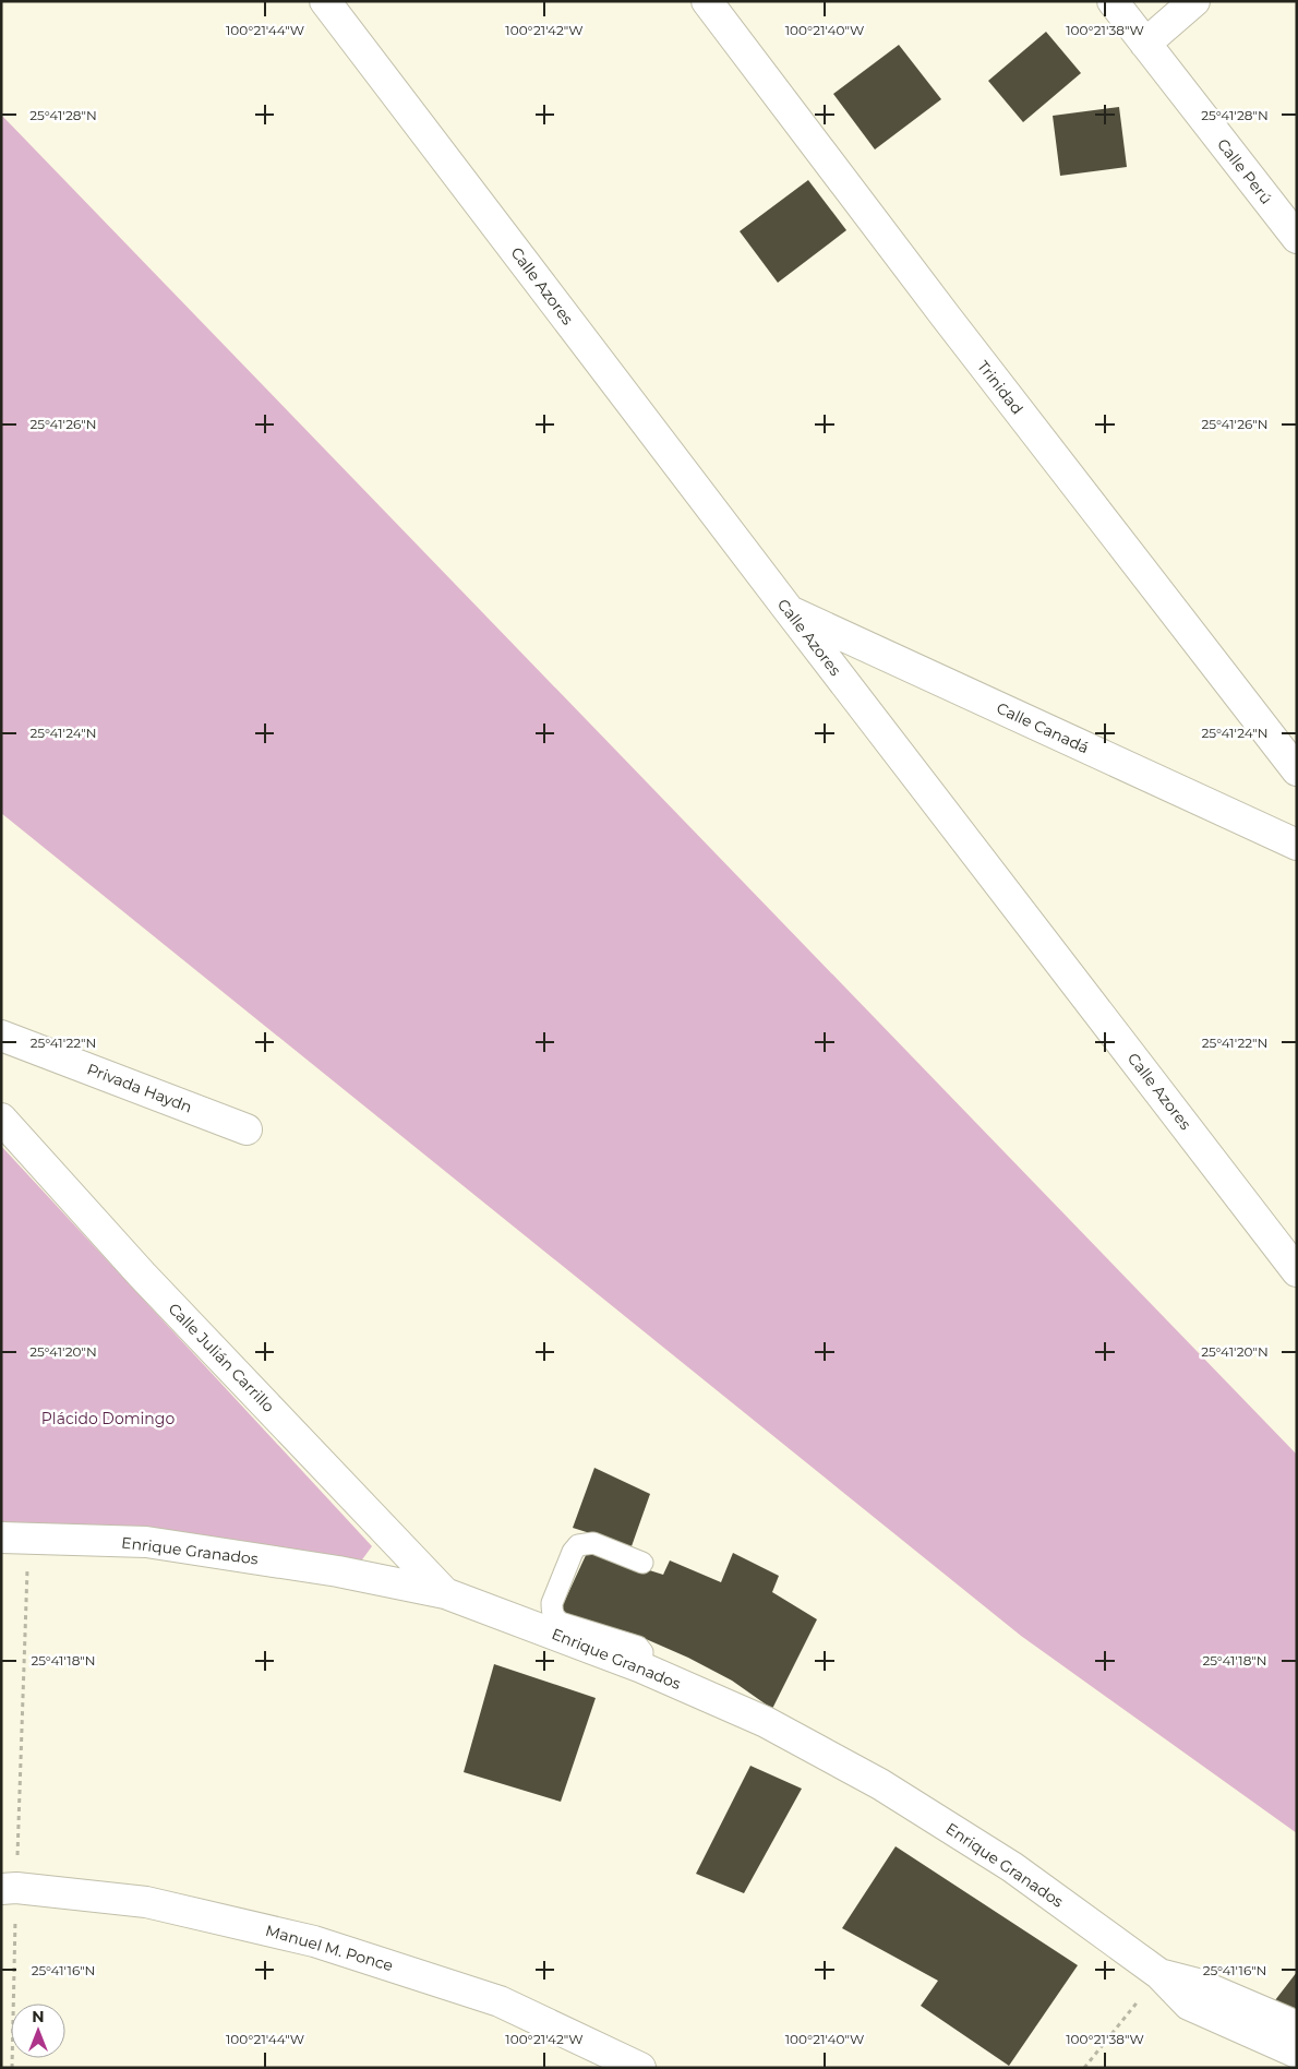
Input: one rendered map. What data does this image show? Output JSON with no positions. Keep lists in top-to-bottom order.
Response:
{
  "streets": {
    "street": [
      "Calle Perú",
      "Calle Azores",
      "Trinidad",
      "Calle Canadá",
      "Privada Haydn",
      "Calle Julián Carrillo",
      "Enrique Granados",
      "Manuel M. Ponce"
    ]
  },
  "crossings": [
    ["Calle Azores", "Calle Canadá"],
    ["Calle Julián Carrillo", "Enrique Granados"]
  ],
  "parks": ["Plácido Domingo"],
  "north": "top",
  "coordinates": [
    "100°21'44\"W",
    "100°21'42\"W",
    "100°21'40\"W",
    "100°21'38\"W",
    "25°41'28\"N",
    "25°41'26\"N",
    "25°41'24\"N",
    "25°41'22\"N",
    "25°41'20\"N",
    "25°41'18\"N",
    "25°41'16\"N"
  ]
}
